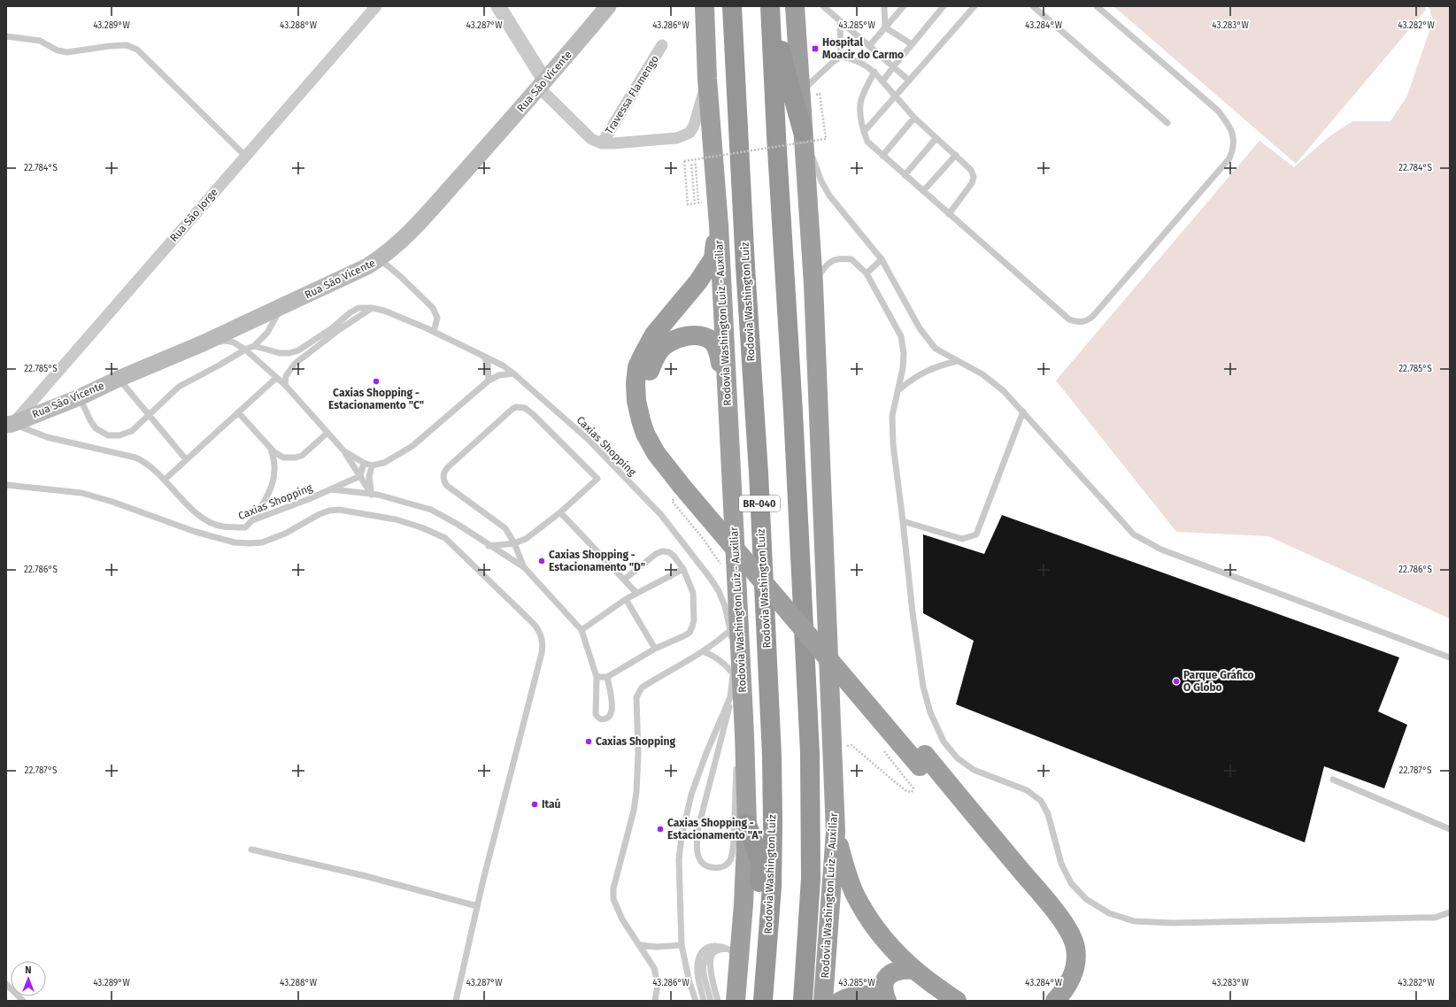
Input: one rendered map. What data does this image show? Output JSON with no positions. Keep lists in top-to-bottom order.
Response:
{
  "streets": {
    "highway": ["Rodovia Washington Luiz", "Rodovia Washington Luiz - Auxiliar", "BR-040"],
    "main road": ["Rua Sāo Vicente"],
    "street": ["Travessa Flamengo", "Rua São Jorge"],
    "lane": ["Caxias Shopping"]
  },
  "crossings": [
    ["Rua Sāo Vicente", "Rua São Jorge"],
    ["Rua Sāo Vicente", "Caxias Shopping"],
    ["Rua São Jorge", "Caxias Shopping"],
    ["Rodovia Washington Luiz - Auxiliar", "Caxias Shopping"]
  ],
  "places": {
    "transit": ["Hospital Moacir do Carmo"],
    "other": [
      "Caxias Shopping - Estacionamento \"C\"",
      "Caxias Shopping - Estacionamento \"D\"",
      "Parque Gráfico O Globo",
      "Caxias Shopping",
      "Itaú",
      "Caxias Shopping - Estacionamento \"A\""
    ]
  },
  "north": "top",
  "coordinates": [
    "43.289°W",
    "43.288°W",
    "43.287°W",
    "43.286°W",
    "43.285°W",
    "43.284°W",
    "43.283°W",
    "43.282°W",
    "22.784°S",
    "22.785°S",
    "22.786°S",
    "22.787°S"
  ]
}
